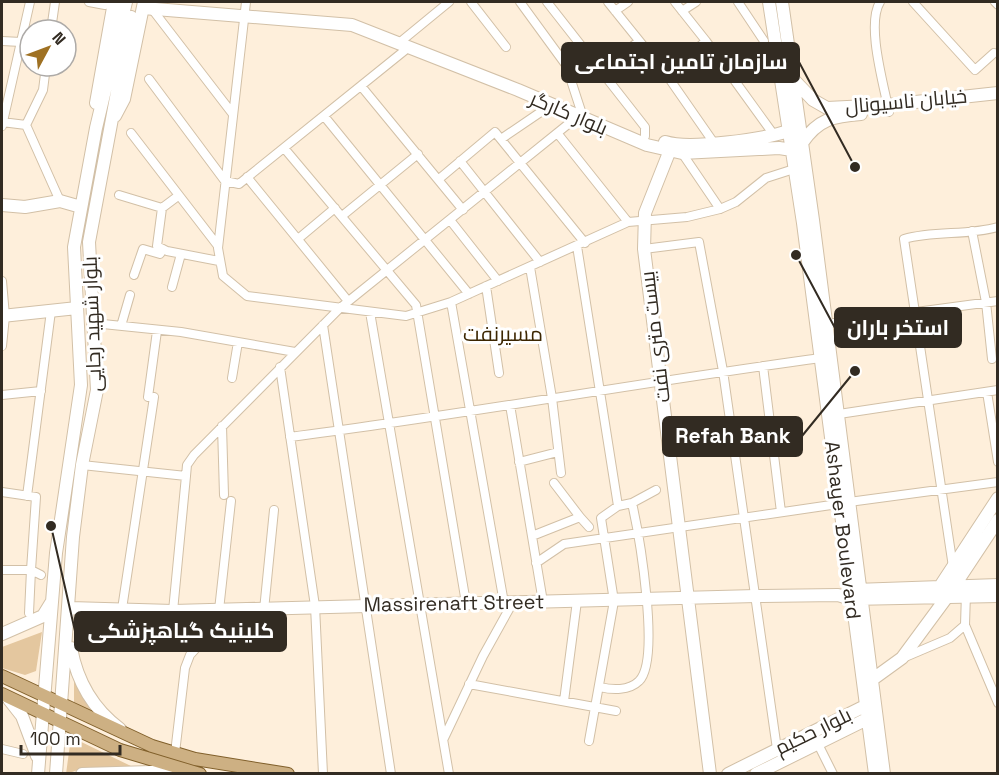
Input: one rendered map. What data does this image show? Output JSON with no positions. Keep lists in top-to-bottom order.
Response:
{
  "streets": {
    "street": [
      "خیابان ناسیونال",
      "بلوار کارگر",
      "بلوار شهید رجایی",
      "بیست متری نفت",
      "Ashayer Boulevard",
      "Massirenaft Street",
      "بلوار حکیم"
    ]
  },
  "crossings": [
    ["خیابان ناسیونال", "بلوار کارگر"],
    ["خیابان ناسیونال", "Ashayer Boulevard"],
    ["بلوار کارگر", "بیست متری نفت"],
    ["بلوار کارگر", "Ashayer Boulevard"],
    ["بلوار شهید رجایی", "Massirenaft Street"],
    ["بیست متری نفت", "Massirenaft Street"],
    ["Ashayer Boulevard", "Massirenaft Street"],
    ["Ashayer Boulevard", "بلوار حکیم"]
  ],
  "districts": ["مسیرنفت"],
  "places": [
    "سازمان تامین اجتماعی",
    "استخر باران",
    "Refah Bank",
    "کلینیک گیاهپزشکی"
  ],
  "scale_bar": "100 m",
  "north": "top right"
}
